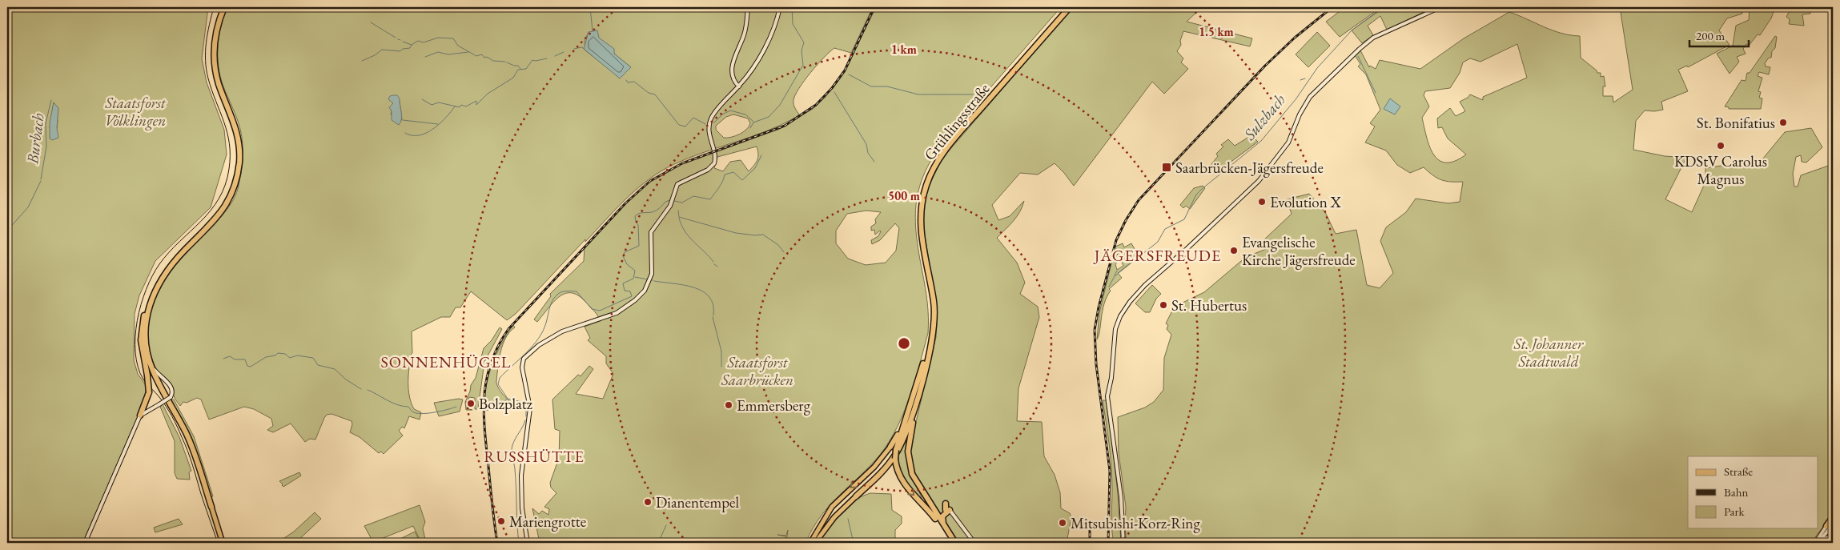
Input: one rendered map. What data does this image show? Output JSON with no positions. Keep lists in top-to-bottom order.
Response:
{
  "streets": {
    "highway": ["Grühlingsstraße"]
  },
  "districts": ["JÄGERSFREUDE", "SONNENHÜGEL", "RUSSHÜTTE"],
  "water": ["Sulzbach", "Burbach"],
  "parks": ["Staatsforst Völklingen", "St. Johanner Stadtwald", "Staatsforst Saarbrücken"],
  "places": {
    "other": [
      "St. Bonifatius",
      "KDStV Carolus Magnus",
      "Evolution X",
      "Evangelische Kirche Jägersfreude",
      "St. Hubertus",
      "Bolzplatz",
      "Emmersberg",
      "Dianentempel",
      "Mariengrotte",
      "Mitsubishi-Korz-Ring"
    ],
    "transit": ["Saarbrücken-Jägersfreude"]
  },
  "legend": ["Straße", "Bahn", "Park"],
  "scale_bar": "200 m",
  "rings": ["1.5 km", "1 km", "500 m"]
}
